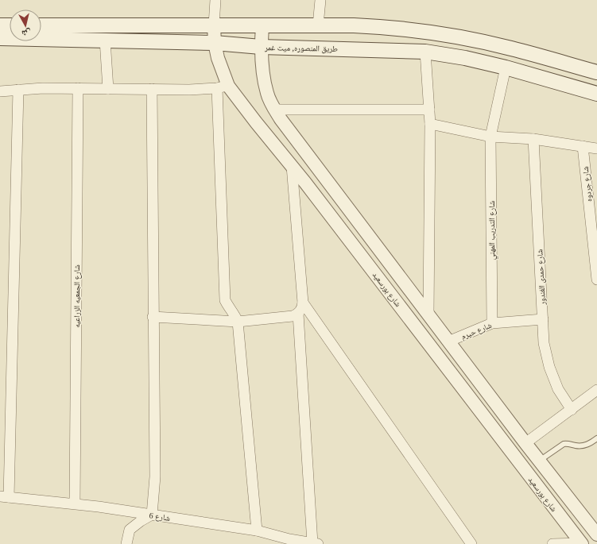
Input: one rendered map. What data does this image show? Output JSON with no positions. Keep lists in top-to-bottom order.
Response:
{
  "streets": {
    "main road": ["طريق المنصوره, ميت غمر"],
    "street": [
      "شارع جردوه",
      "شارع التدريب المهني",
      "شارع حمدى الغندور",
      "شارع بورسعيد",
      "شارع الجمعيه الزراعيه",
      "شارع حيرم",
      "شارع 6"
    ]
  },
  "crossings": [
    ["طريق المنصوره, ميت غمر", "شارع التدريب المهني"],
    ["طريق المنصوره, ميت غمر", "شارع بورسعيد"],
    ["شارع التدريب المهني", "شارع حيرم"],
    ["شارع حمدى الغندور", "شارع حيرم"],
    ["شارع الجمعيه الزراعيه", "شارع 6"]
  ],
  "north": "bottom"
}
